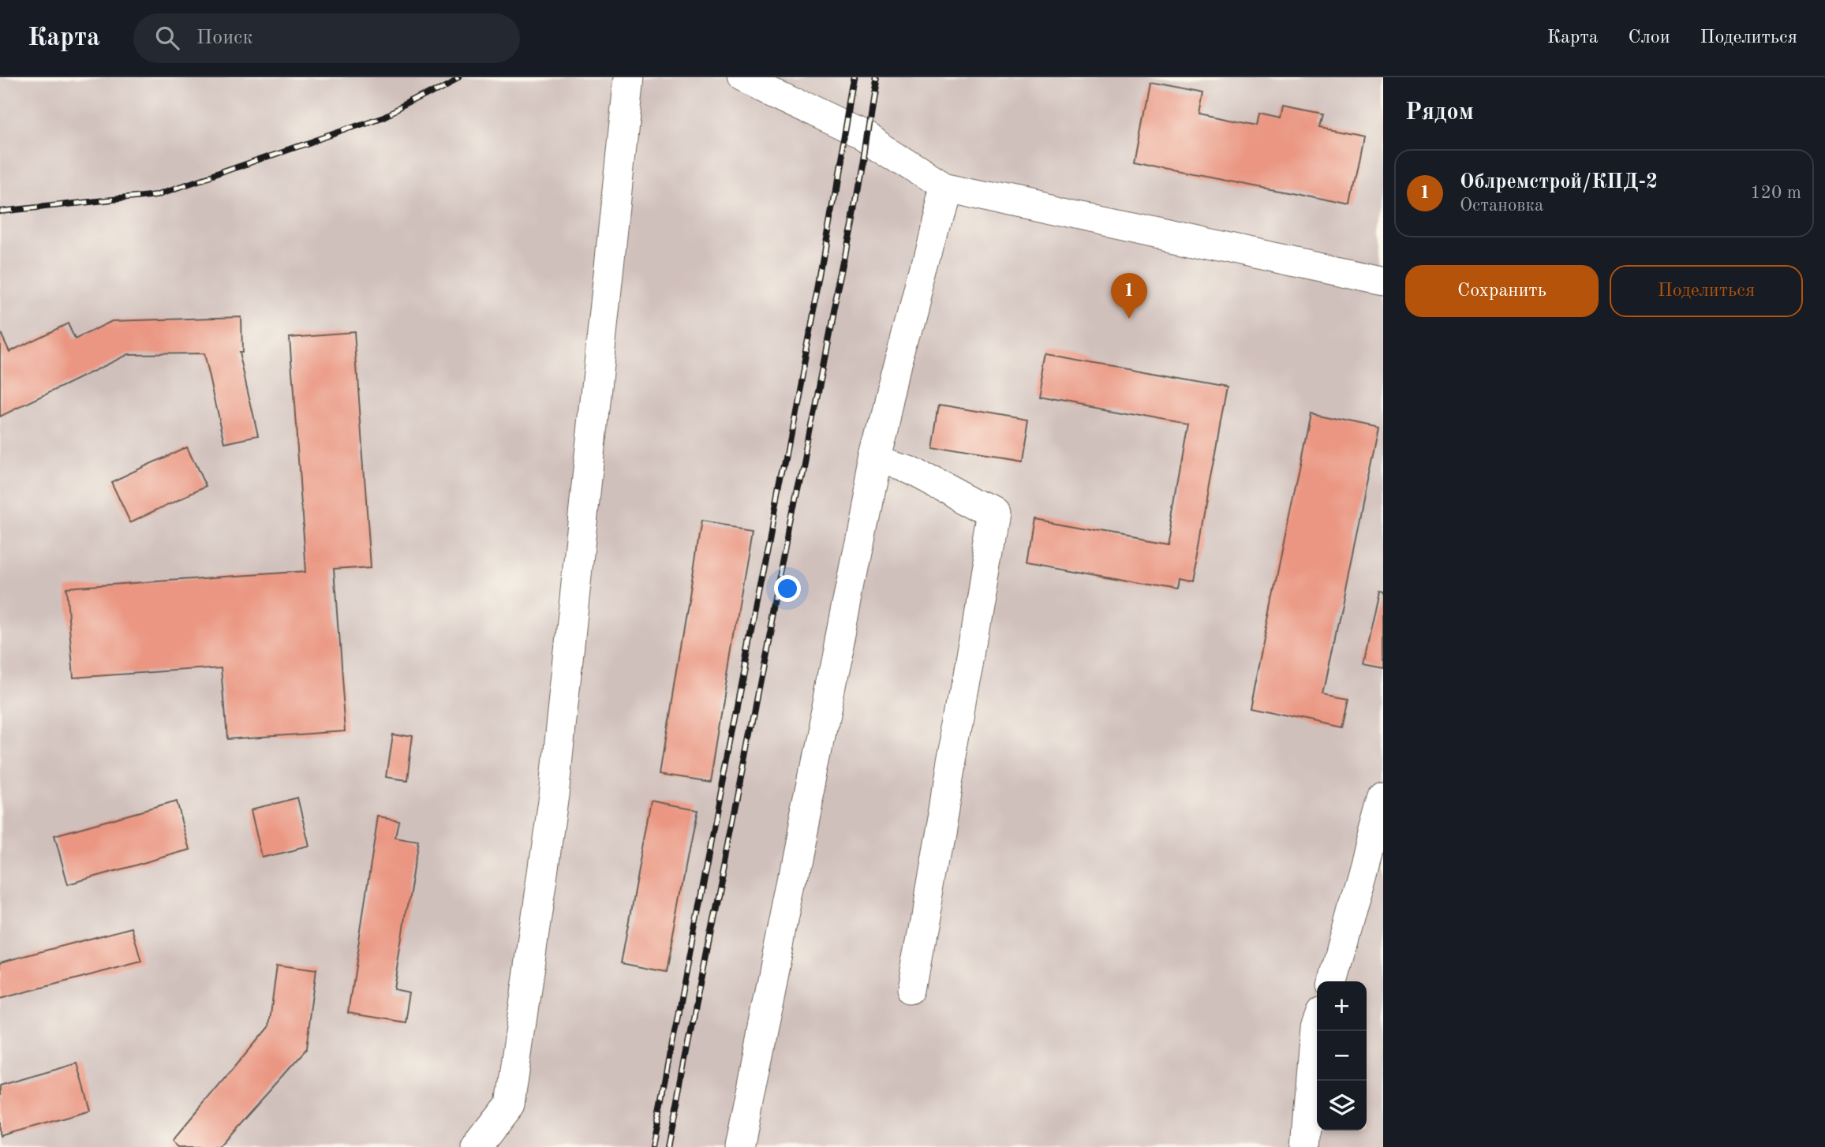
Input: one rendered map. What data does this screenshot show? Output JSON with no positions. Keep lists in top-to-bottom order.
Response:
{
  "page": {
    "header": "Карта",
    "search": "Поиск",
    "nav": ["Карта", "Слои", "Поделиться"],
    "heading": "Рядом",
    "list": [
      {
        "mark": "1",
        "name": "Облремстрой/КПД-2",
        "note": "Остановка",
        "value": "120 m"
      }
    ],
    "buttons": ["Сохранить", "Поделиться"],
    "pins": "1",
    "map_buttons": ["+", "−"]
  }
}
